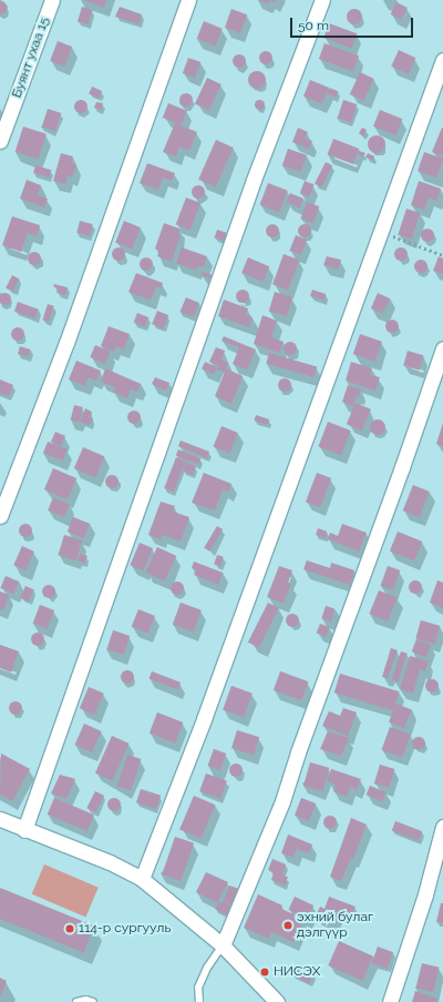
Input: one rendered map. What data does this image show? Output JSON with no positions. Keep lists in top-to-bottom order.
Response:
{
  "streets": {
    "street": ["Буянт ухаа 15"]
  },
  "places": ["эхний булаг дэлгүүр", "114-р сургууль", "НИСЭХ"],
  "scale_bar": "50 m"
}
